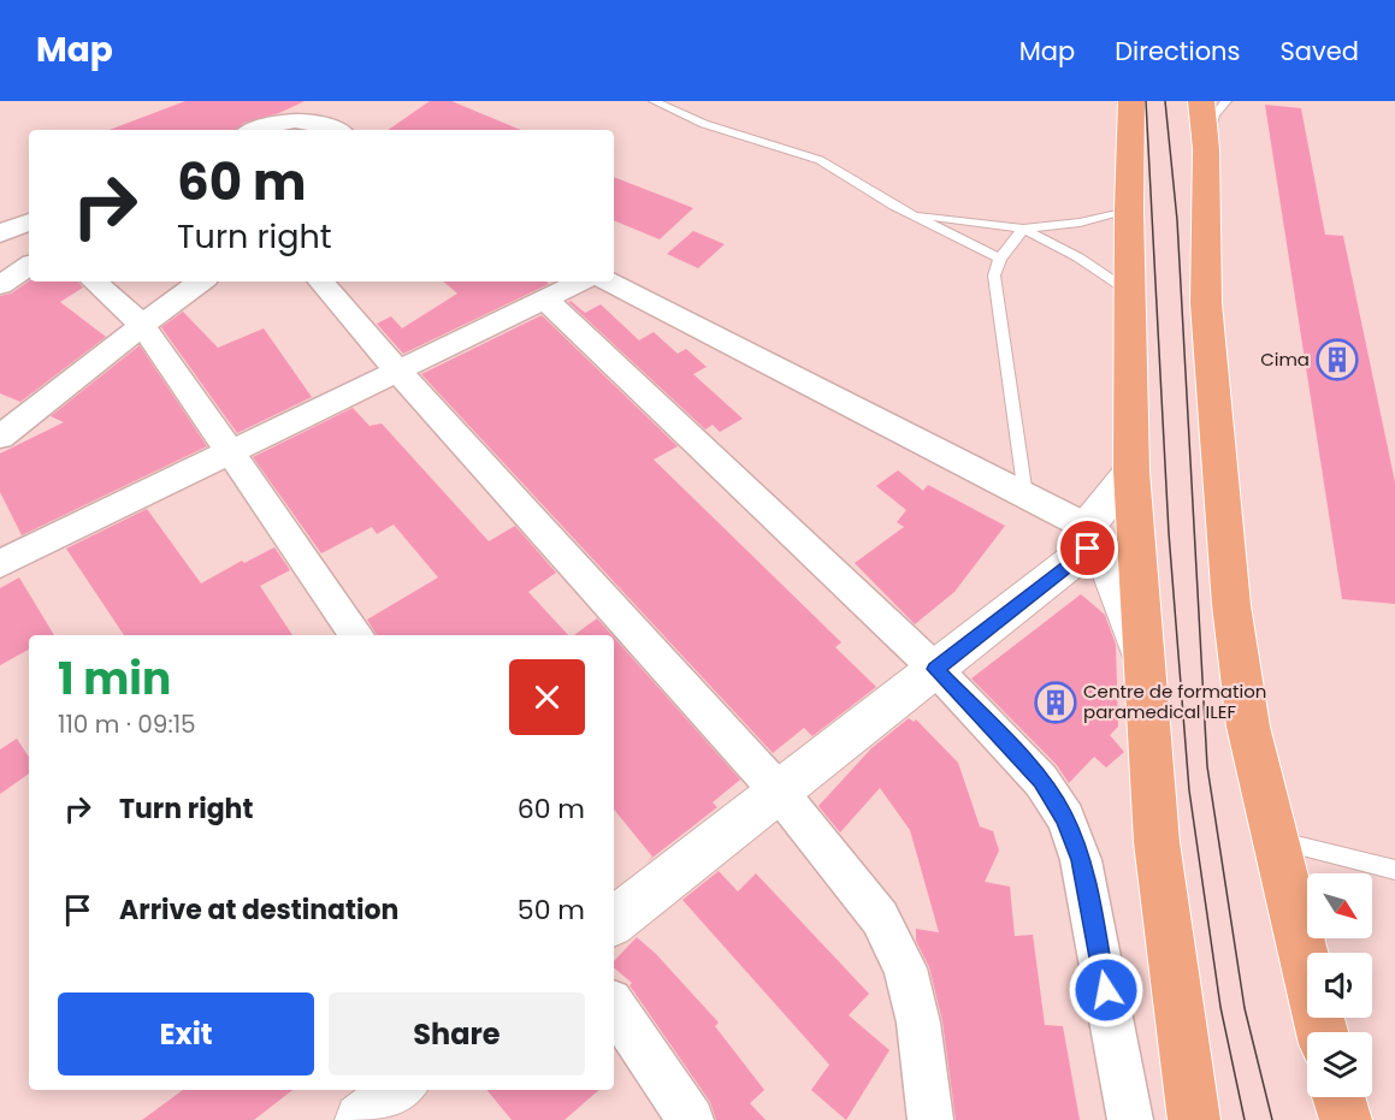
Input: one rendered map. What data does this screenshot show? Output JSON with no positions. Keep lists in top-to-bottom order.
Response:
{
  "places": {
    "building": ["Cima", "Centre de formation paramedical ILEF"]
  },
  "north": "bottom right",
  "page": {
    "header": "Map",
    "nav": ["Map", "Directions", "Saved"],
    "turn": ["60 m", "Turn right"],
    "heading": ["1 min", "110 m · 09:15"],
    "list": [
      {
        "name": "Turn right",
        "value": "60 m"
      },
      {
        "name": "Arrive at destination",
        "value": "50 m"
      }
    ],
    "buttons": ["Exit", "Share"]
  }
}
